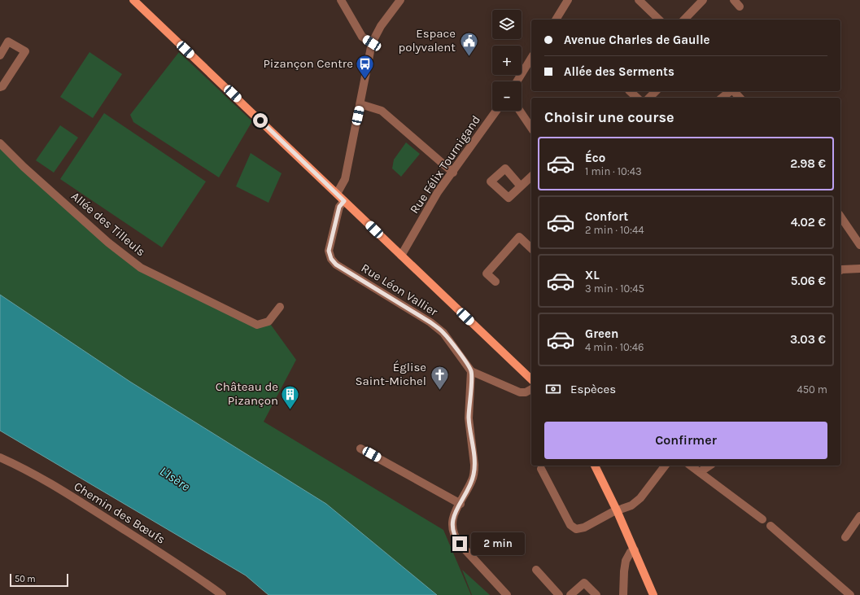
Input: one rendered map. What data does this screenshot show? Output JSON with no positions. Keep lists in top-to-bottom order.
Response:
{
  "streets": {
    "street": [
      "Rue Félix Tournigand",
      "Allée des Tilleuls",
      "Rue Léon Vallier",
      "Chemin des Bœufs"
    ]
  },
  "water": ["L'Isère"],
  "places": {
    "public building": ["Espace polyvalent"],
    "bus stop": ["Pizançon Centre"],
    "church": ["Église Saint-Michel"],
    "building": ["Château de Pizançon"]
  },
  "scale_bar": "50 m",
  "page": {
    "map_buttons": ["+", "−"],
    "banner": ["Avenue Charles de Gaulle", "Allée des Serments"],
    "heading": "Choisir une course",
    "list": [
      {
        "name": "Éco",
        "note": "1 min · 10:43",
        "value": "2.98 €"
      },
      {
        "name": "Confort",
        "note": "2 min · 10:44",
        "value": "4.02 €"
      },
      {
        "name": "XL",
        "note": "3 min · 10:45",
        "value": "5.06 €"
      },
      {
        "name": "Green",
        "note": "4 min · 10:46",
        "value": "3.03 €"
      }
    ],
    "pay": ["Espèces", "450 m"],
    "buttons": "Confirmer",
    "bubble": "2 min",
    "scale": "50 m"
  }
}
